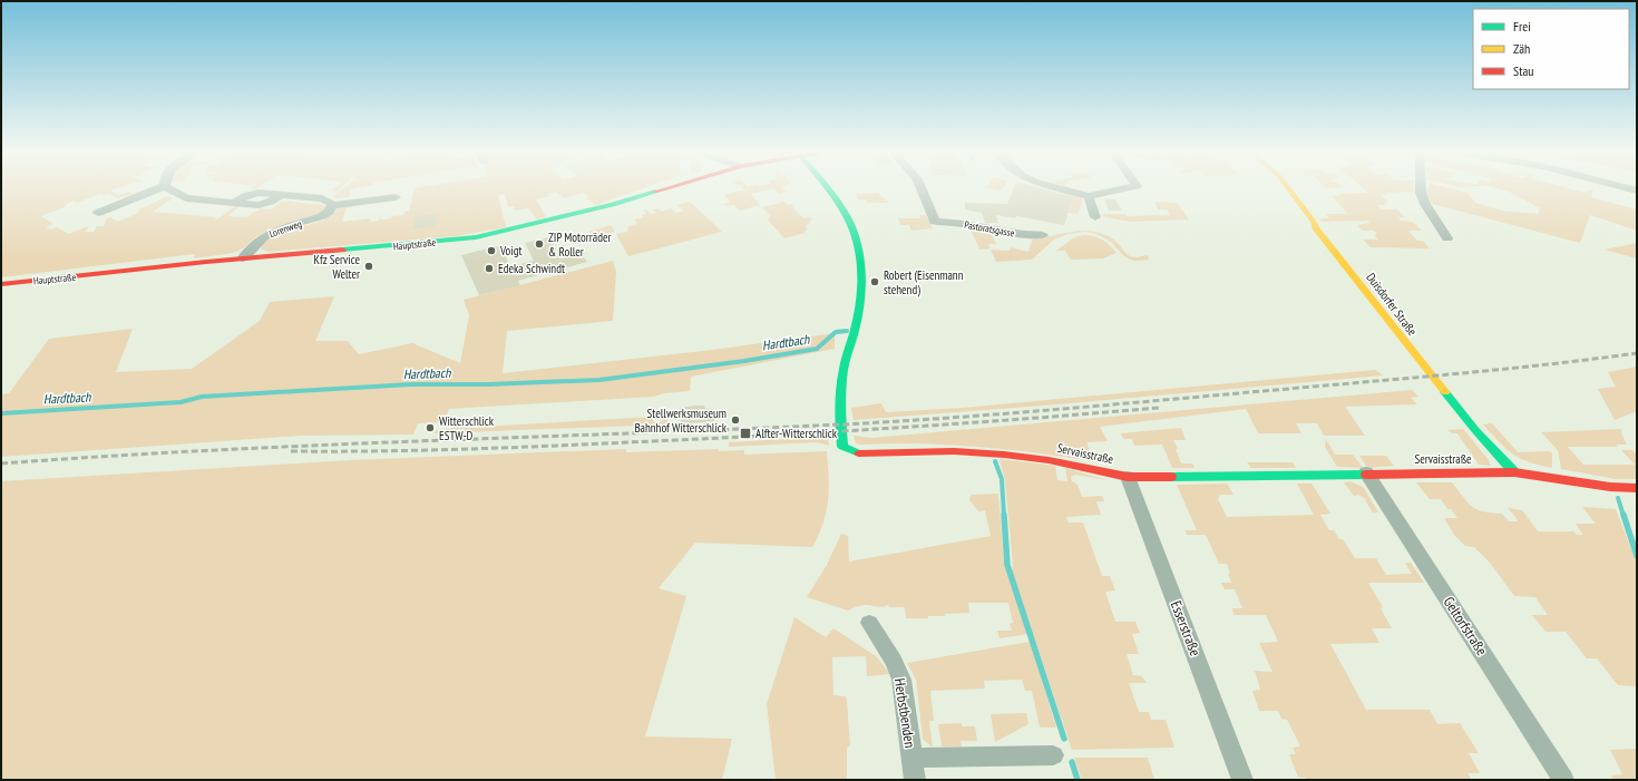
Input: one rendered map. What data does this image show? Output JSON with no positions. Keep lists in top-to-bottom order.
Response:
{
  "streets": {
    "street": [
      "Lorenweg",
      "Pastoratsgasse",
      "Hauptstraße",
      "Duisdorfer Straße",
      "Servaisstraße",
      "Geltorfstraße",
      "Esserstraße",
      "Herbstbenden"
    ]
  },
  "crossings": [
    ["Lorenweg", "Hauptstraße"],
    ["Duisdorfer Straße", "Servaisstraße"],
    ["Servaisstraße", "Geltorfstraße"],
    ["Servaisstraße", "Esserstraße"]
  ],
  "water": ["Hardtbach"],
  "places": {
    "other": [
      "ZIP Motorräder & Roller",
      "Voigt",
      "Kfz Service Welter",
      "Edeka Schwindt",
      "Robert (Eisenmann stehend)",
      "Stellwerksmuseum Bahnhof Witterschlick",
      "Witterschlick ESTW-D"
    ],
    "transit": ["Alfter-Witterschlick"]
  },
  "legend": ["Frei", "Zäh", "Stau"]
}
